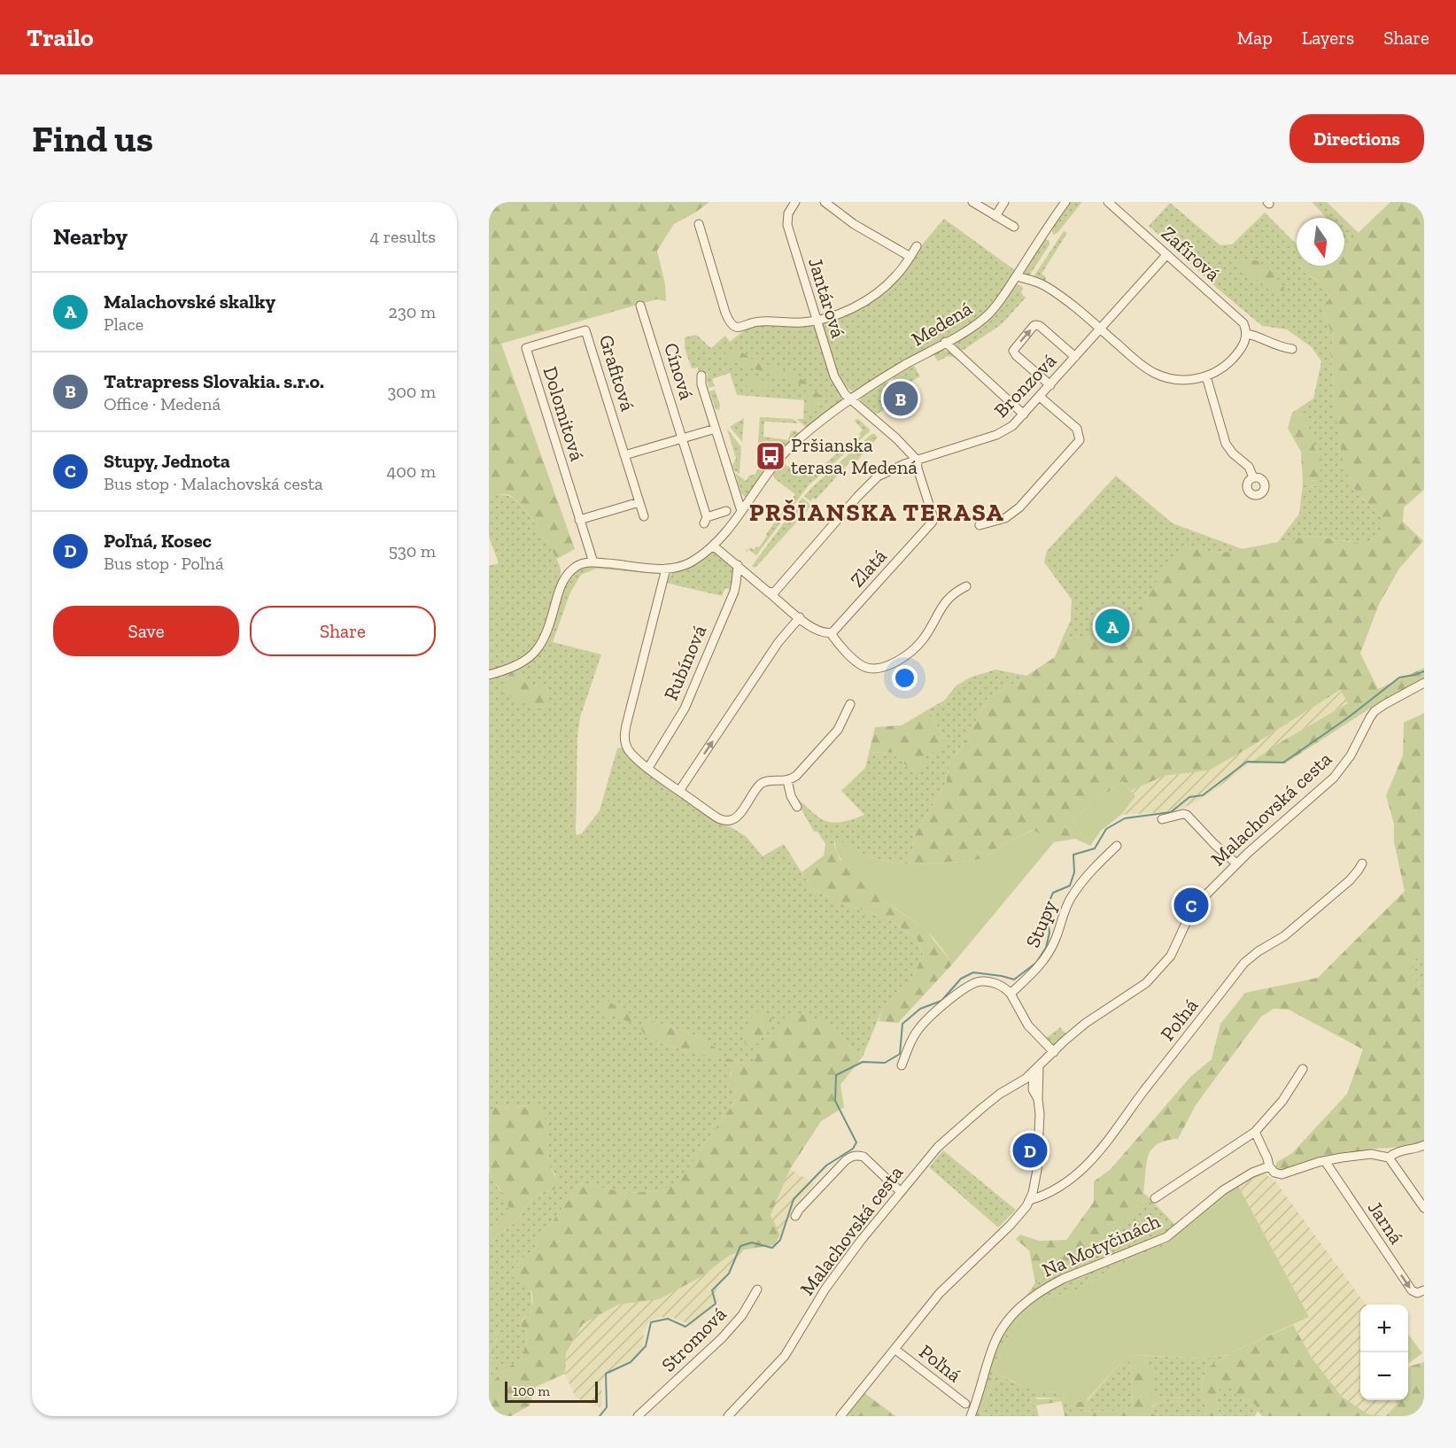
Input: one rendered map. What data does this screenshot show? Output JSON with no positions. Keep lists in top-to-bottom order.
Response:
{
  "streets": {
    "street": [
      "Zafírová",
      "Jantárová",
      "Medená",
      "Cínová",
      "Grafitová",
      "Bronzová",
      "Dolomitová",
      "Zlatá",
      "Rubínová",
      "Malachovská cesta",
      "Stupy",
      "Poľná",
      "Jarná",
      "Na Motyčinách",
      "Stromová"
    ]
  },
  "crossings": [
    ["Zafírová", "Bronzová"],
    ["Jantárová", "Medená"],
    ["Medená", "Dolomitová"],
    ["Medená", "Rubínová"],
    ["Grafitová", "Dolomitová"],
    ["Bronzová", "Zlatá"],
    ["Malachovská cesta", "Poľná"]
  ],
  "districts": ["PRŠIANSKA TERASA"],
  "places": {
    "bus stop": ["Pršianska terasa, Medená"]
  },
  "scale_bar": "100 m",
  "north": "bottom",
  "page": {
    "header": "Trailo",
    "nav": ["Map", "Layers", "Share"],
    "buttons": [
      "Directions",
      ["Save", "Share"]
    ],
    "title": "Find us",
    "heading": ["Nearby", "4 results"],
    "list": [
      {
        "mark": "A",
        "name": "Malachovské skalky",
        "note": "Place",
        "value": "230 m"
      },
      {
        "mark": "B",
        "name": "Tatrapress Slovakia. s.r.o.",
        "note": "Office · Medená",
        "value": "300 m"
      },
      {
        "mark": "C",
        "name": "Stupy, Jednota",
        "note": "Bus stop · Malachovská cesta",
        "value": "400 m"
      },
      {
        "mark": "D",
        "name": "Poľná, Kosec",
        "note": "Bus stop · Poľná",
        "value": "530 m"
      }
    ],
    "pins": [
      "B",
      "A",
      "C",
      "D"
    ],
    "map_buttons": ["+", "−"],
    "scale": "100 m"
  }
}
